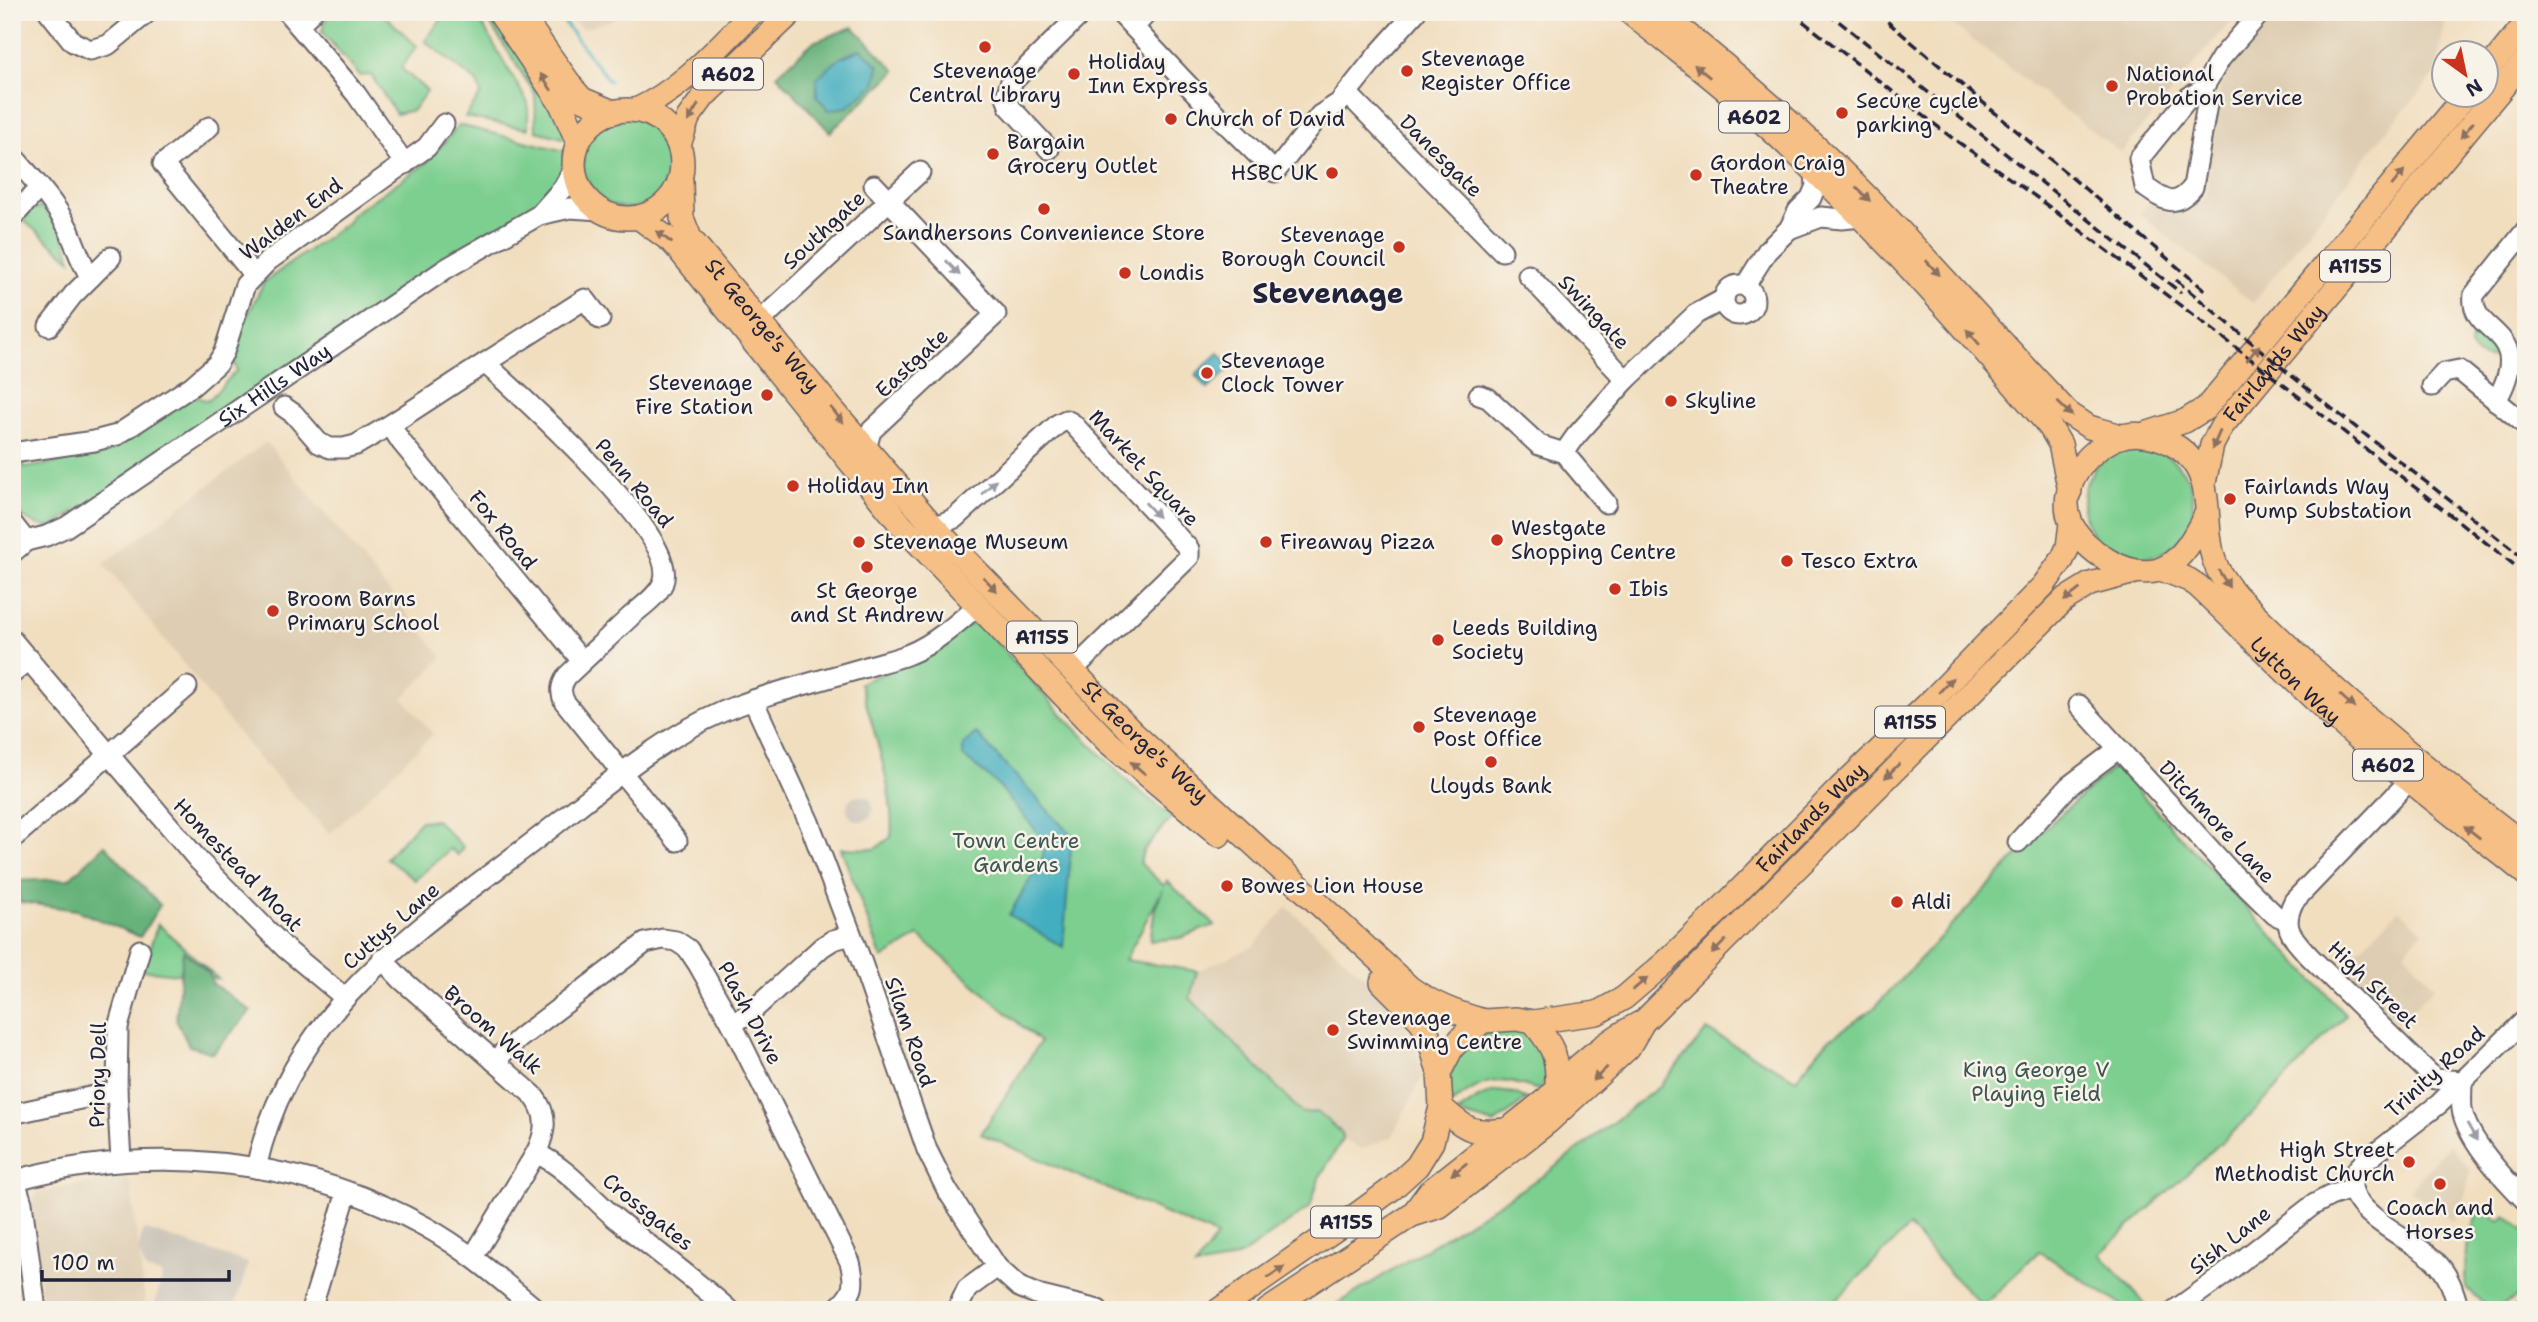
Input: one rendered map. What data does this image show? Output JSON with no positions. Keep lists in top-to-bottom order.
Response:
{
  "streets": {
    "main road": [
      "A602",
      "A1155",
      "St George's Way",
      "Fairlands Way",
      "Lytton Way"
    ],
    "street": [
      "Danesgate",
      "Walden End",
      "Southgate",
      "Swingate",
      "Eastgate",
      "Six Hills Way",
      "Market Square",
      "Penn Road",
      "Fox Road",
      "Ditchmore Lane",
      "Homestead Moat",
      "Cuttys Lane",
      "High Street",
      "Plash Drive",
      "Broom Walk",
      "Silam Road",
      "Trinity Road",
      "Priory Dell",
      "Crossgates",
      "Sish Lane"
    ]
  },
  "crossings": [
    ["A602", "St George's Way"],
    ["A602", "Fairlands Way"],
    ["A602", "Six Hills Way"],
    ["A602", "Lytton Way"],
    ["Southgate", "St George's Way"],
    ["Southgate", "Eastgate"],
    ["A1155", "St George's Way"],
    ["A1155", "Fairlands Way"],
    ["St George's Way", "Eastgate"],
    ["St George's Way", "Fairlands Way"],
    ["St George's Way", "Six Hills Way"],
    ["St George's Way", "Market Square"],
    ["St George's Way", "Cuttys Lane"],
    ["Fairlands Way", "Lytton Way"],
    ["Penn Road", "Fox Road"],
    ["Penn Road", "Cuttys Lane"],
    ["Ditchmore Lane", "High Street"],
    ["Homestead Moat", "Cuttys Lane"],
    ["Cuttys Lane", "Broom Walk"],
    ["Cuttys Lane", "Silam Road"],
    ["Plash Drive", "Broom Walk"],
    ["Broom Walk", "Crossgates"],
    ["Trinity Road", "Sish Lane"]
  ],
  "districts": ["Stevenage"],
  "parks": ["Town Centre Gardens", "King George V Playing Field"],
  "places": [
    "Stevenage Central Library",
    "Stevenage Register Office",
    "Holiday Inn Express",
    "National Probation Service",
    "Secure cycle parking",
    "Church of David",
    "Bargain Grocery Outlet",
    "HSBC UK",
    "Gordon Craig Theatre",
    "Sandhersons Convenience Store",
    "Stevenage Borough Council",
    "Londis",
    "Stevenage Clock Tower",
    "Stevenage Fire Station",
    "Skyline",
    "Holiday Inn",
    "Fairlands Way Pump Substation",
    "Westgate Shopping Centre",
    "Stevenage Museum",
    "Fireaway Pizza",
    "Tesco Extra",
    "St George and St Andrew",
    "Ibis",
    "Broom Barns Primary School",
    "Leeds Building Society",
    "Stevenage Post Office",
    "Lloyds Bank",
    "Bowes Lion House",
    "Aldi",
    "Stevenage Swimming Centre",
    "High Street Methodist Church",
    "Coach and Horses"
  ],
  "scale_bar": "100 m",
  "north": "bottom right"
}
